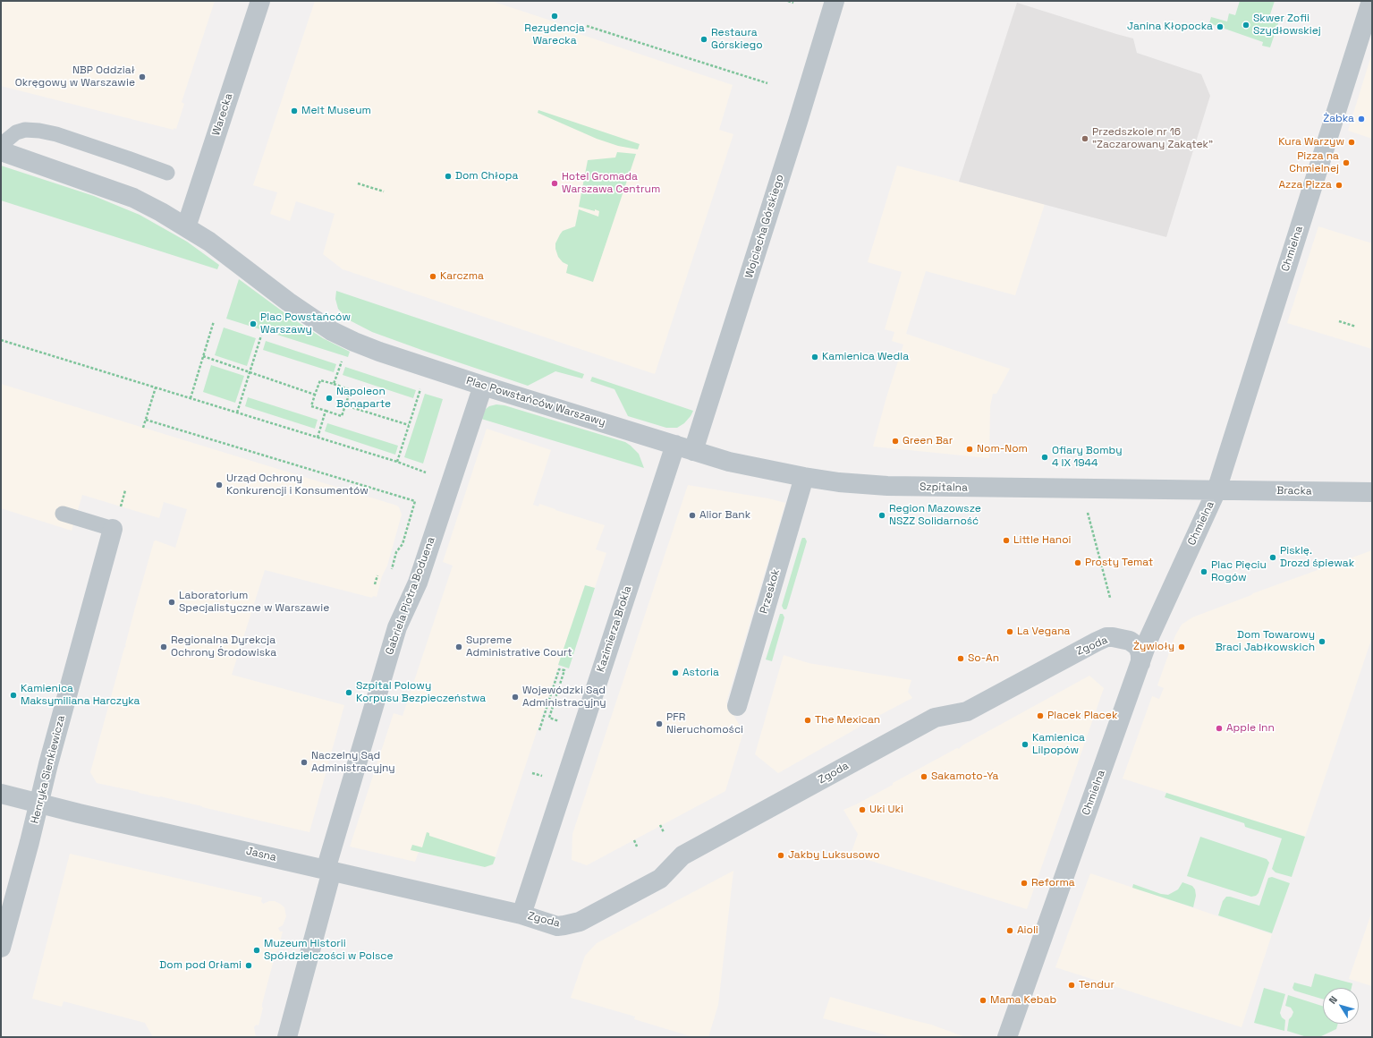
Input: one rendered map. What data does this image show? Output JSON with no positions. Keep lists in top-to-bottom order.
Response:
{
  "streets": {
    "street": [
      "Warecka",
      "Wojciecha Górskiego",
      "Chmielna",
      "Plac Powstańców Warszawy",
      "Szpitalna",
      "Bracka",
      "Przeskok",
      "Gabriela Piotra Boduena",
      "Kazimierza Brokla",
      "Zgoda",
      "Henryka Sienkiewicza",
      "Jasna"
    ]
  },
  "crossings": [
    ["Warecka", "Plac Powstańców Warszawy"],
    ["Wojciecha Górskiego", "Szpitalna"],
    ["Chmielna", "Szpitalna"],
    ["Chmielna", "Bracka"],
    ["Chmielna", "Zgoda"],
    ["Plac Powstańców Warszawy", "Szpitalna"],
    ["Plac Powstańców Warszawy", "Gabriela Piotra Boduena"],
    ["Plac Powstańców Warszawy", "Kazimierza Brokla"],
    ["Szpitalna", "Bracka"],
    ["Szpitalna", "Przeskok"],
    ["Szpitalna", "Kazimierza Brokla"],
    ["Gabriela Piotra Boduena", "Jasna"],
    ["Kazimierza Brokla", "Zgoda"],
    ["Kazimierza Brokla", "Jasna"],
    ["Zgoda", "Jasna"],
    ["Henryka Sienkiewicza", "Jasna"]
  ],
  "places": [
    "Rezydencja Warecka",
    "Skwer Zofii Szydłowskiej",
    "Janina Kłopocka",
    "Restaura Górskiego",
    "NBP Oddział Okręgowy w Warszawie",
    "Melt Museum",
    "Żabka",
    "Przedszkole nr 16 \"Zaczarowany Zakątek\"",
    "Kura Warzyw",
    "Pizza na Chmielnej",
    "Dom Chłopa",
    "Hotel Gromada Warszawa Centrum",
    "Azza Pizza",
    "Karczma",
    "Plac Powstańców Warszawy",
    "Kamienica Wedla",
    "Napoleon Bonaparte",
    "Green Bar",
    "Nom-Nom",
    "Ofiary Bomby 4 IX 1944",
    "Urząd Ochrony Konkurencji i Konsumentów",
    "Alior Bank",
    "Region Mazowsze NSZZ Solidarność",
    "Little Hanoi",
    "Pisklę. Drozd śpiewak",
    "Prosty Temat",
    "Plac Pięciu Rogów",
    "Laboratorium Specjalistyczne w Warszawie",
    "La Vegana",
    "Dom Towarowy Braci Jabłkowskich",
    "Regionalna Dyrekcja Ochrony Środowiska",
    "Supreme Administrative Court",
    "Żywioły",
    "So-An",
    "Astoria",
    "Szpital Polowy Korpusu Bezpieczeństwa",
    "Kamienica Maksymiliana Harczyka",
    "Wojewódzki Sąd Administracyjny",
    "Placek Placek",
    "The Mexican",
    "PFR Nieruchomości",
    "Apple Inn",
    "Kamienica Lilpopów",
    "Naczelny Sąd Administracyjny",
    "Sakamoto-Ya",
    "Uki Uki",
    "Jakby Luksusowo",
    "Reforma",
    "Aioli",
    "Muzeum Historii Spółdzielczości w Polsce",
    "Dom pod Orłami",
    "Tendur",
    "Mama Kebab"
  ],
  "north": "top left"
}
